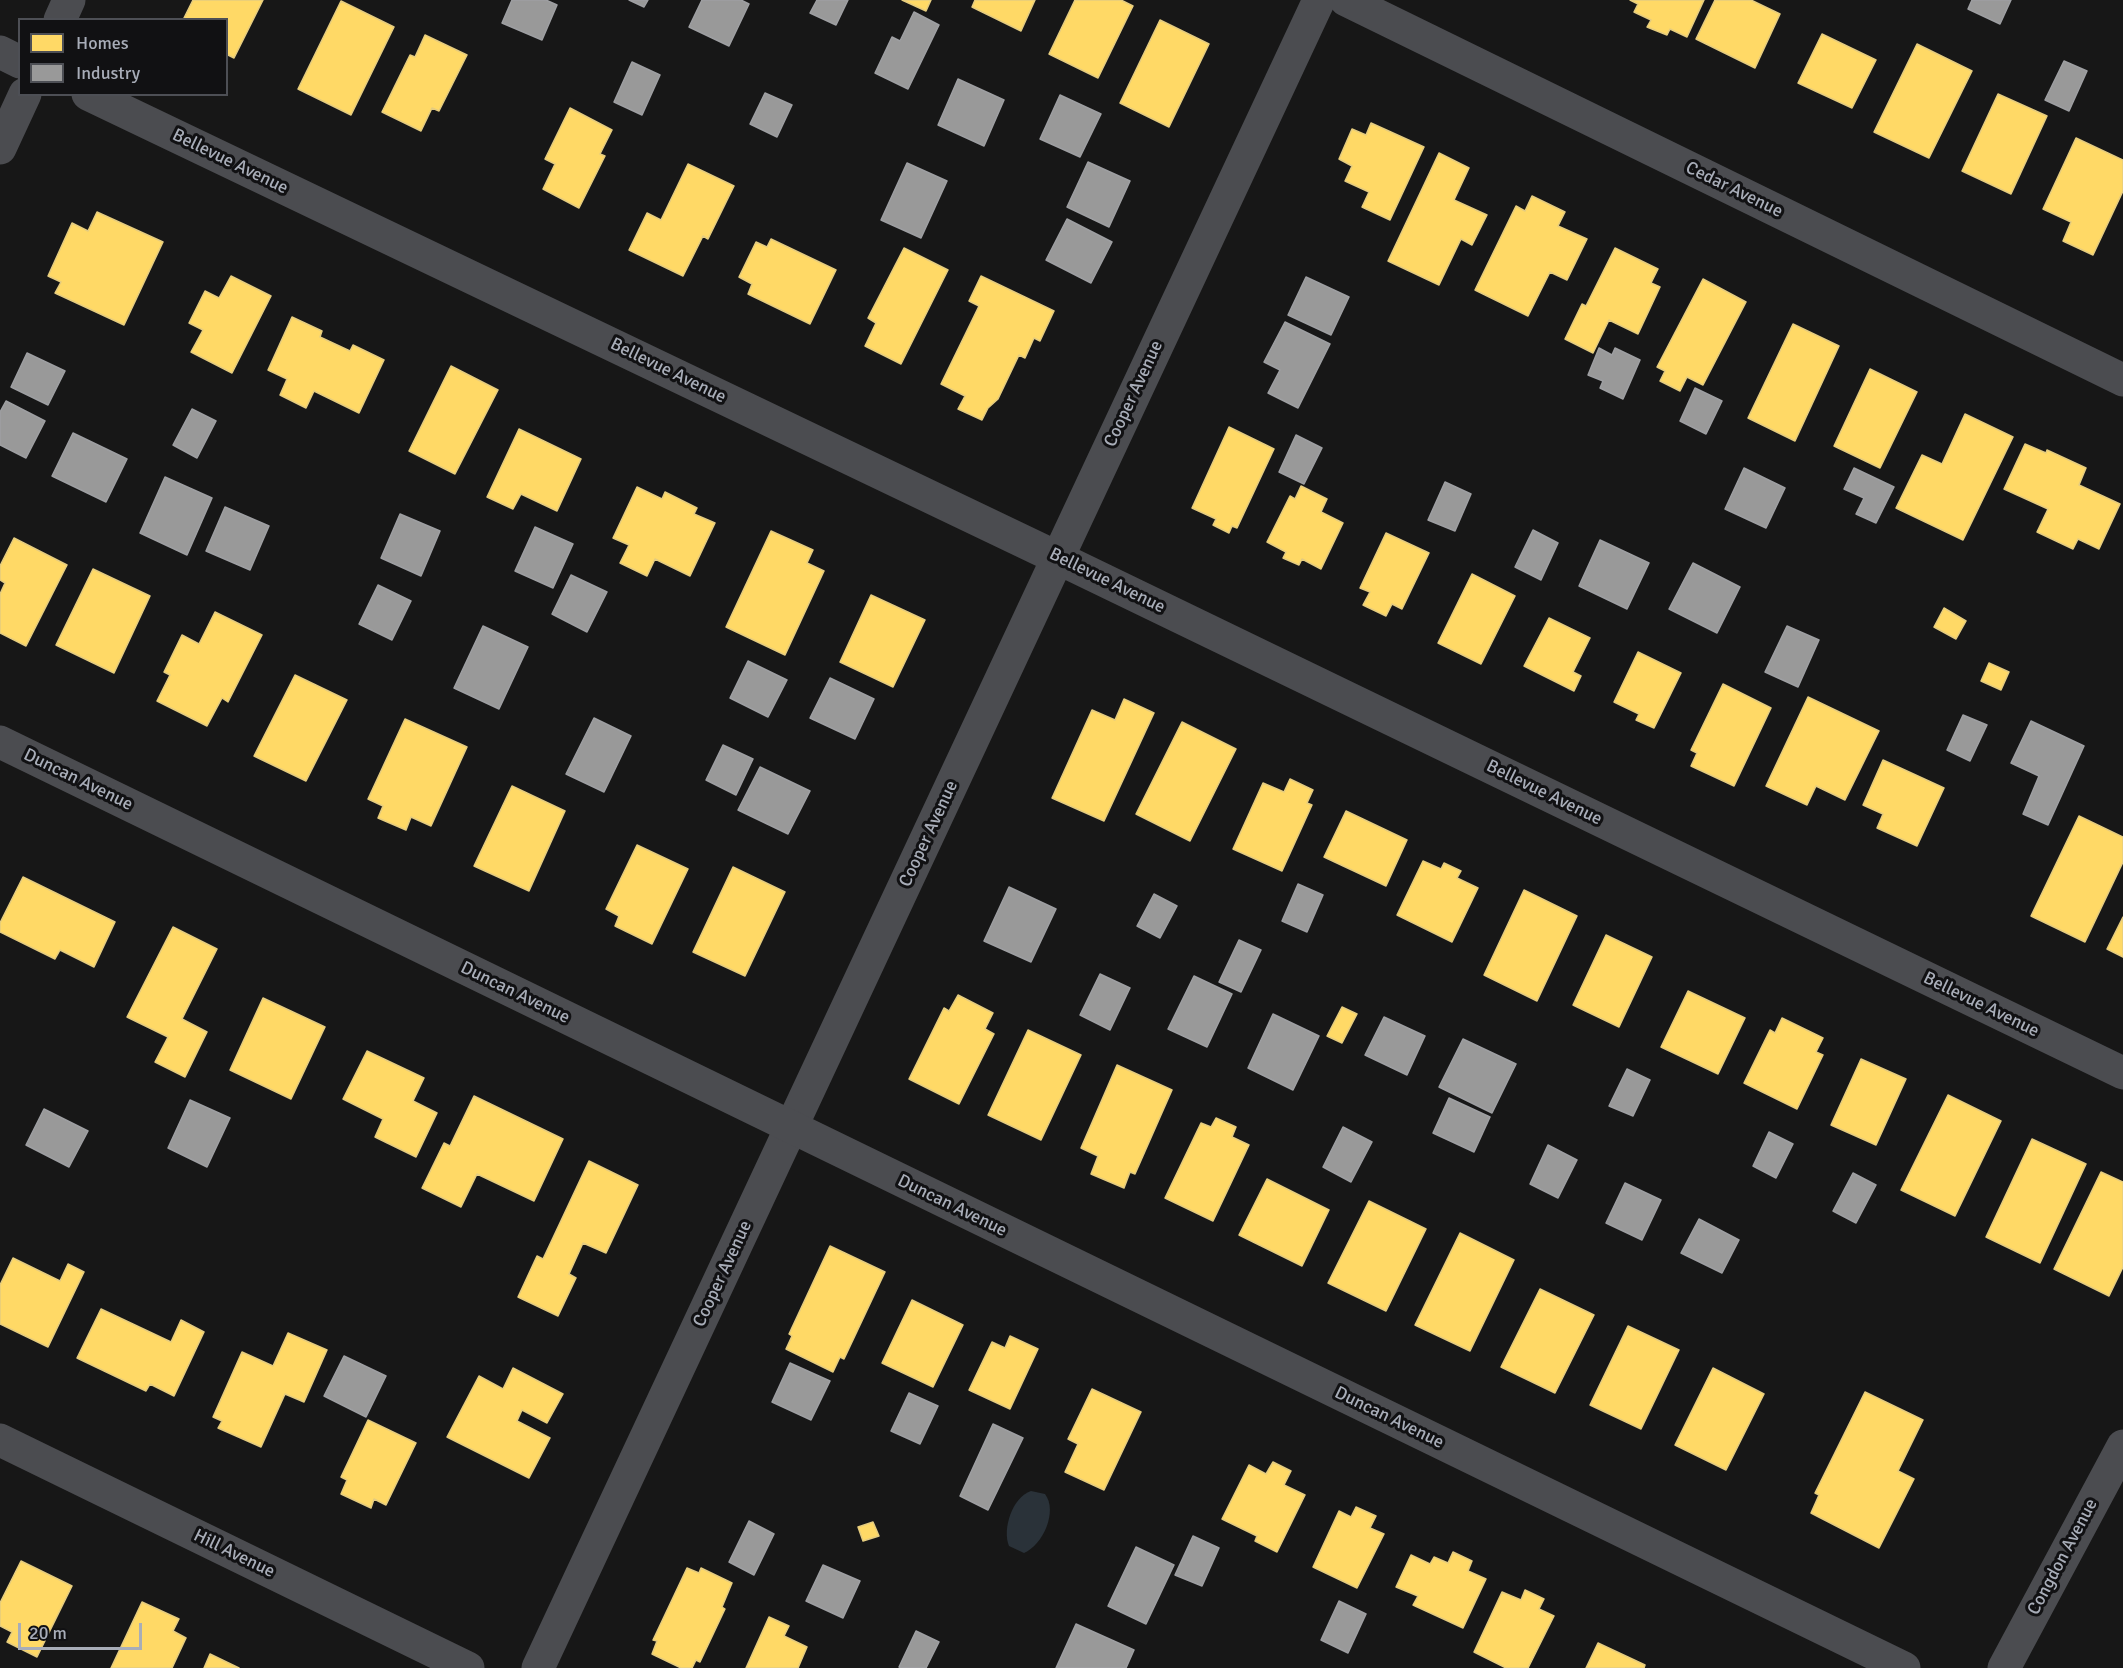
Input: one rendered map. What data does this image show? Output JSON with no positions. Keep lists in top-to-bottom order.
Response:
{
  "streets": {
    "street": [
      "Bellevue Avenue",
      "Cedar Avenue",
      "Cooper Avenue",
      "Duncan Avenue",
      "Hill Avenue",
      "Congdon Avenue"
    ]
  },
  "crossings": [
    ["Bellevue Avenue", "Cooper Avenue"],
    ["Cooper Avenue", "Duncan Avenue"]
  ],
  "legend": ["Homes", "Industry"],
  "scale_bar": "20 m"
}
